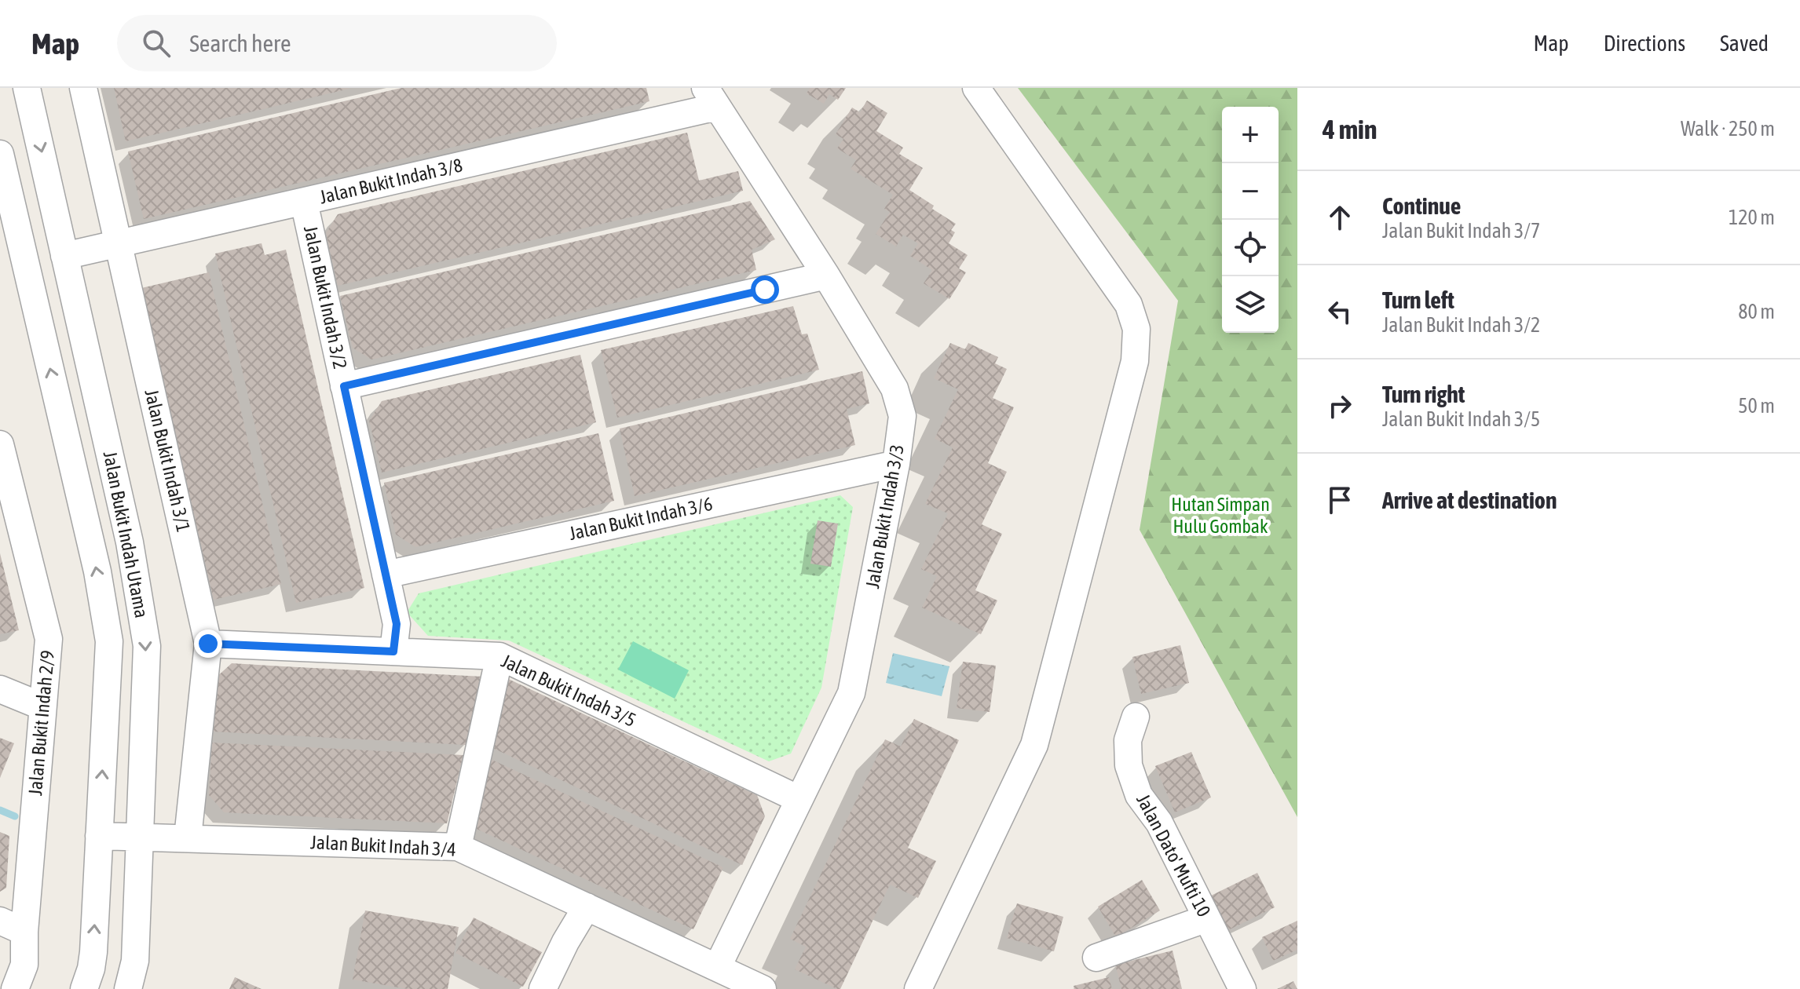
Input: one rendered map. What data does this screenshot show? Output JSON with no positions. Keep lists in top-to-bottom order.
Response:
{
  "streets": {
    "street": [
      "Jalan Bukit Indah 3/8",
      "Jalan Bukit Indah 3/2",
      "Jalan Bukit Indah 3/1",
      "Jalan Bukit Indah 3/3",
      "Jalan Bukit Indah 3/6",
      "Jalan Bukit Indah Utama",
      "Jalan Bukit Indah 3/5",
      "Jalan Bukit Indah 2/9",
      "Jalan Bukit Indah 3/4",
      "Jalan Dato' Mufti 10"
    ]
  },
  "crossings": [
    ["Jalan Bukit Indah 3/8", "Jalan Bukit Indah 3/2"],
    ["Jalan Bukit Indah 3/8", "Jalan Bukit Indah 3/1"],
    ["Jalan Bukit Indah 3/8", "Jalan Bukit Indah 3/3"],
    ["Jalan Bukit Indah 3/8", "Jalan Bukit Indah Utama"],
    ["Jalan Bukit Indah 3/2", "Jalan Bukit Indah 3/6"],
    ["Jalan Bukit Indah 3/2", "Jalan Bukit Indah 3/5"],
    ["Jalan Bukit Indah 3/1", "Jalan Bukit Indah 3/5"],
    ["Jalan Bukit Indah 3/1", "Jalan Bukit Indah 3/4"],
    ["Jalan Bukit Indah 3/3", "Jalan Bukit Indah 3/6"],
    ["Jalan Bukit Indah 3/3", "Jalan Bukit Indah 3/5"],
    ["Jalan Bukit Indah 3/3", "Jalan Bukit Indah 3/4"],
    ["Jalan Bukit Indah Utama", "Jalan Bukit Indah 3/4"]
  ],
  "parks": ["Hutan Simpan Hulu Gombak"],
  "page": {
    "header": "Map",
    "search": "Search here",
    "nav": ["Map", "Directions", "Saved"],
    "heading": ["4 min", "Walk · 250 m"],
    "map_buttons": ["+", "−"],
    "list": [
      ["Continue", "Jalan Bukit Indah 3/7", "120 m"],
      ["Turn left", "Jalan Bukit Indah 3/2", "80 m"],
      ["Turn right", "Jalan Bukit Indah 3/5", "50 m"],
      "Arrive at destination"
    ]
  }
}
